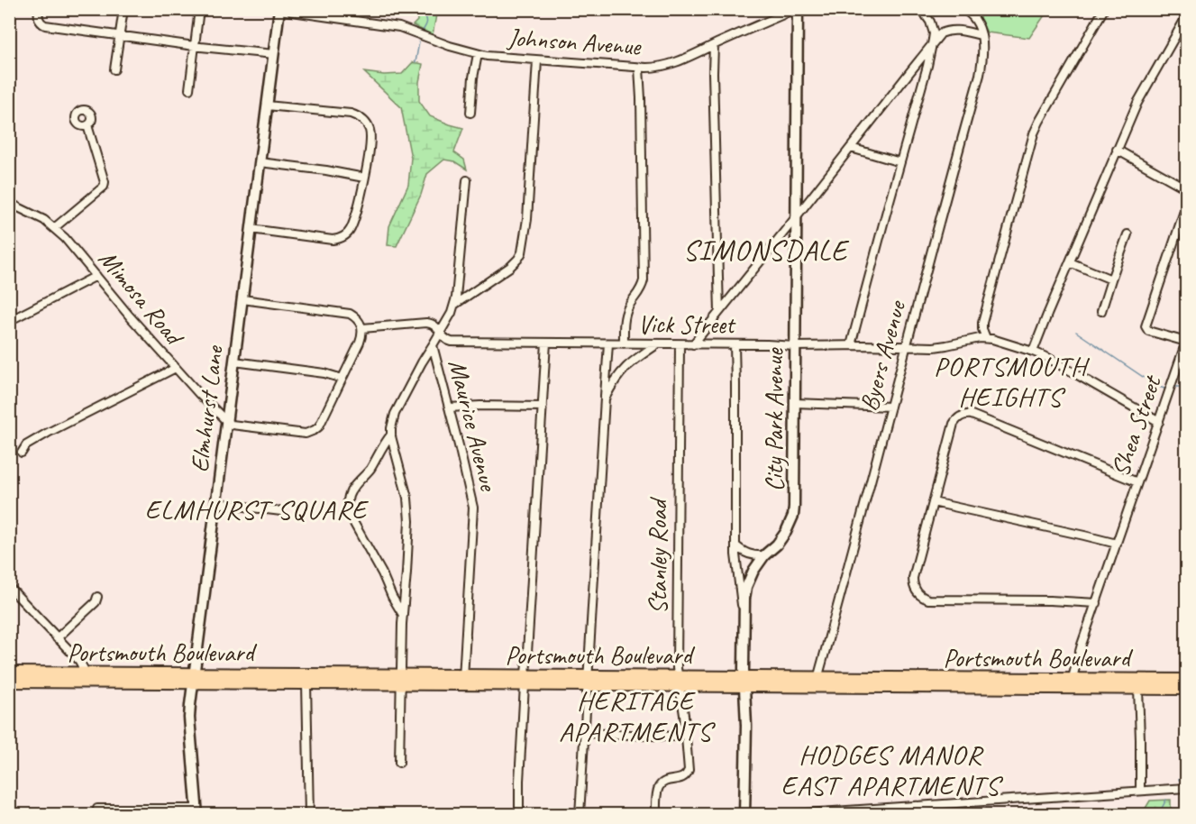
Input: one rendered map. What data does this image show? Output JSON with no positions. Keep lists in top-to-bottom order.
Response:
{
  "streets": {
    "main road": ["Portsmouth Boulevard"],
    "street": [
      "Johnson Avenue",
      "Mimosa Road",
      "Vick Street",
      "Byers Avenue",
      "Elmhurst Lane",
      "City Park Avenue",
      "Maurice Avenue",
      "Shea Street",
      "Stanley Road"
    ]
  },
  "crossings": [
    ["Johnson Avenue", "Elmhurst Lane"],
    ["Johnson Avenue", "City Park Avenue"],
    ["Mimosa Road", "Elmhurst Lane"],
    ["Vick Street", "Byers Avenue"],
    ["Vick Street", "City Park Avenue"],
    ["Vick Street", "Maurice Avenue"],
    ["Vick Street", "Shea Street"],
    ["Vick Street", "Stanley Road"],
    ["Byers Avenue", "Portsmouth Boulevard"],
    ["Elmhurst Lane", "Portsmouth Boulevard"],
    ["City Park Avenue", "Portsmouth Boulevard"],
    ["Maurice Avenue", "Portsmouth Boulevard"],
    ["Shea Street", "Portsmouth Boulevard"],
    ["Stanley Road", "Portsmouth Boulevard"]
  ],
  "districts": [
    "SIMONSDALE",
    "PORTSMOUTH HEIGHTS",
    "ELMHURST SQUARE",
    "HERITAGE APARTMENTS",
    "HODGES MANOR EAST APARTMENTS"
  ]
}
